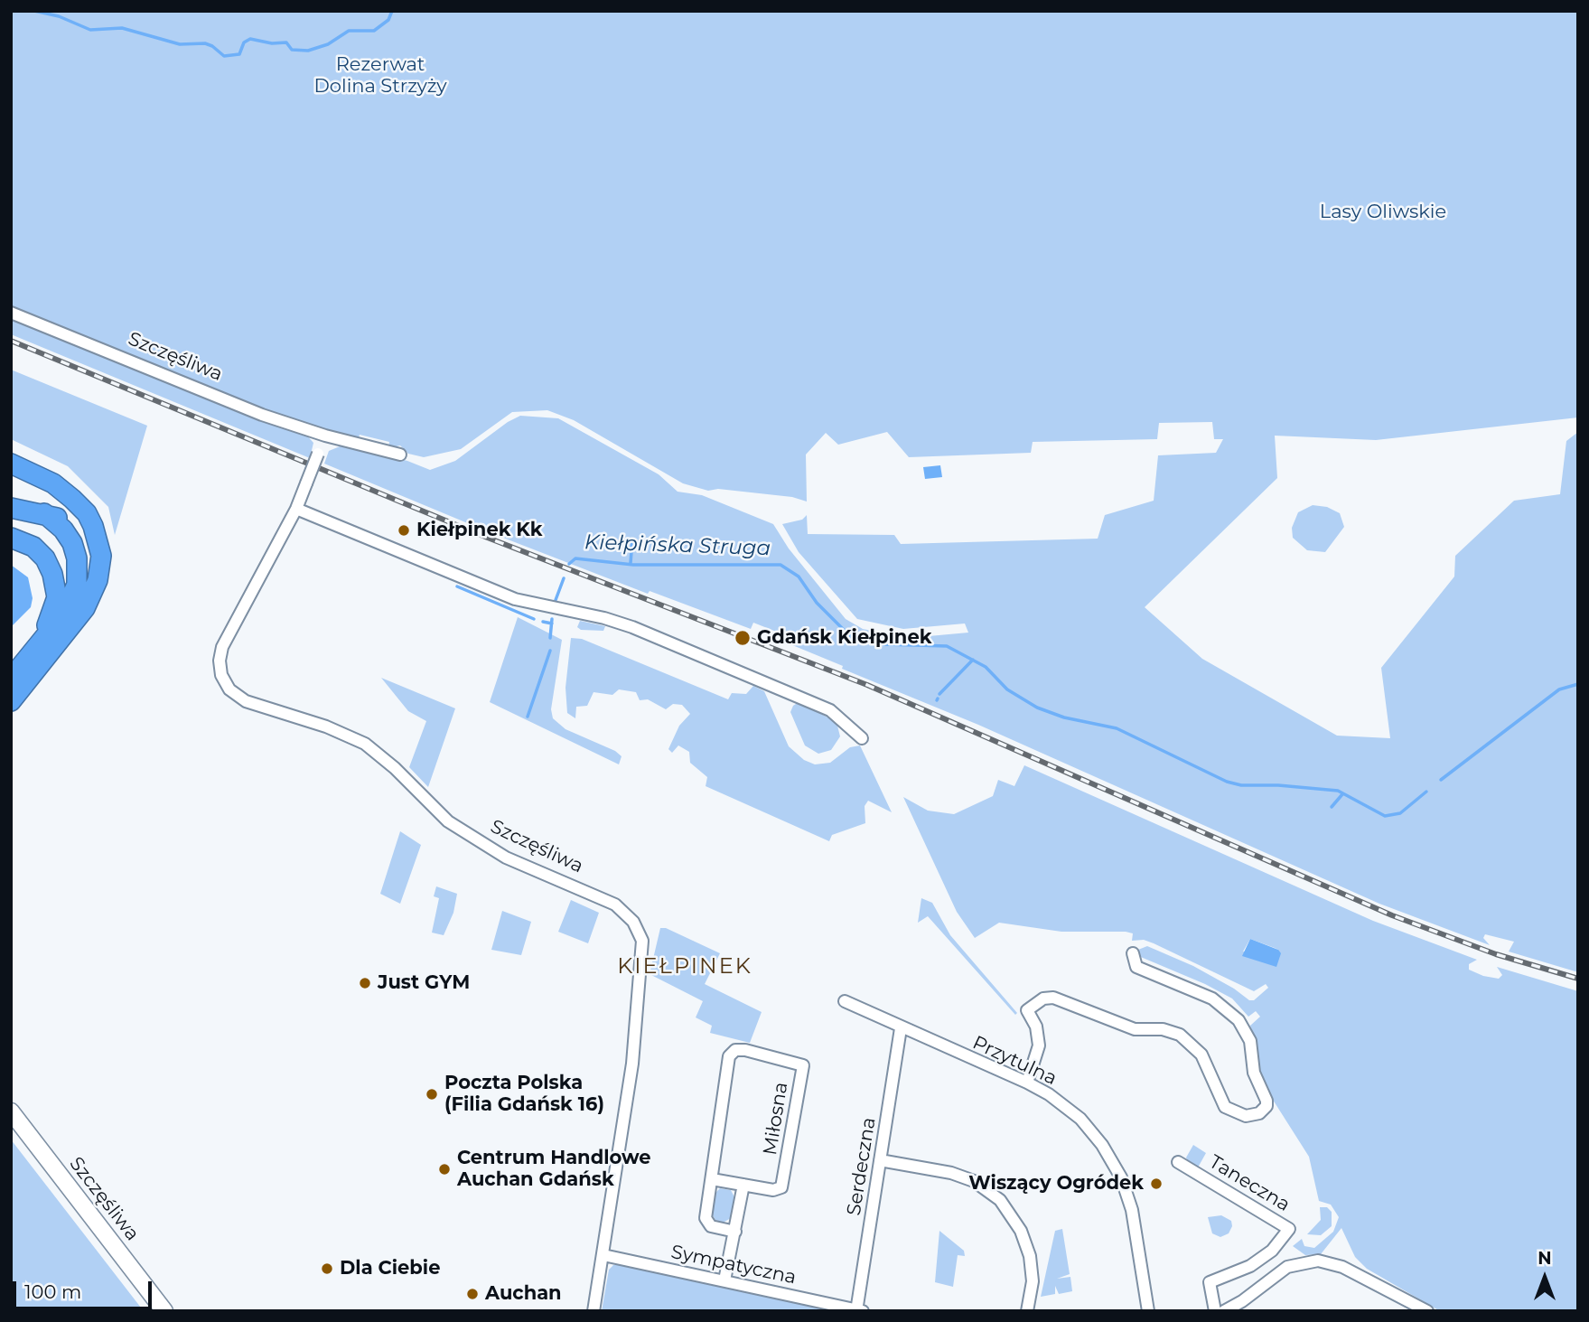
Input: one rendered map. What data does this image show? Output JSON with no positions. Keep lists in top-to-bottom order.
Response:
{
  "streets": {
    "street": [
      "Szczęśliwa",
      "Przytulna",
      "Miłosna",
      "Serdeczna",
      "Taneczna",
      "Sympatyczna"
    ]
  },
  "crossings": [
    ["Szczęśliwa", "Sympatyczna"],
    ["Przytulna", "Serdeczna"],
    ["Serdeczna", "Sympatyczna"]
  ],
  "districts": ["KIEŁPINEK"],
  "water": ["Kiełpińska Struga"],
  "parks": ["Rezerwat Dolina Strzyży", "Lasy Oliwskie"],
  "places": [
    "Kiełpinek Kk",
    "Gdańsk Kiełpinek",
    "Just GYM",
    "Poczta Polska (Filia Gdańsk 16)",
    "Centrum Handlowe Auchan Gdańsk",
    "Wiszący Ogródek",
    "Dla Ciebie",
    "Auchan"
  ],
  "scale_bar": "100 m",
  "north": "top"
}
